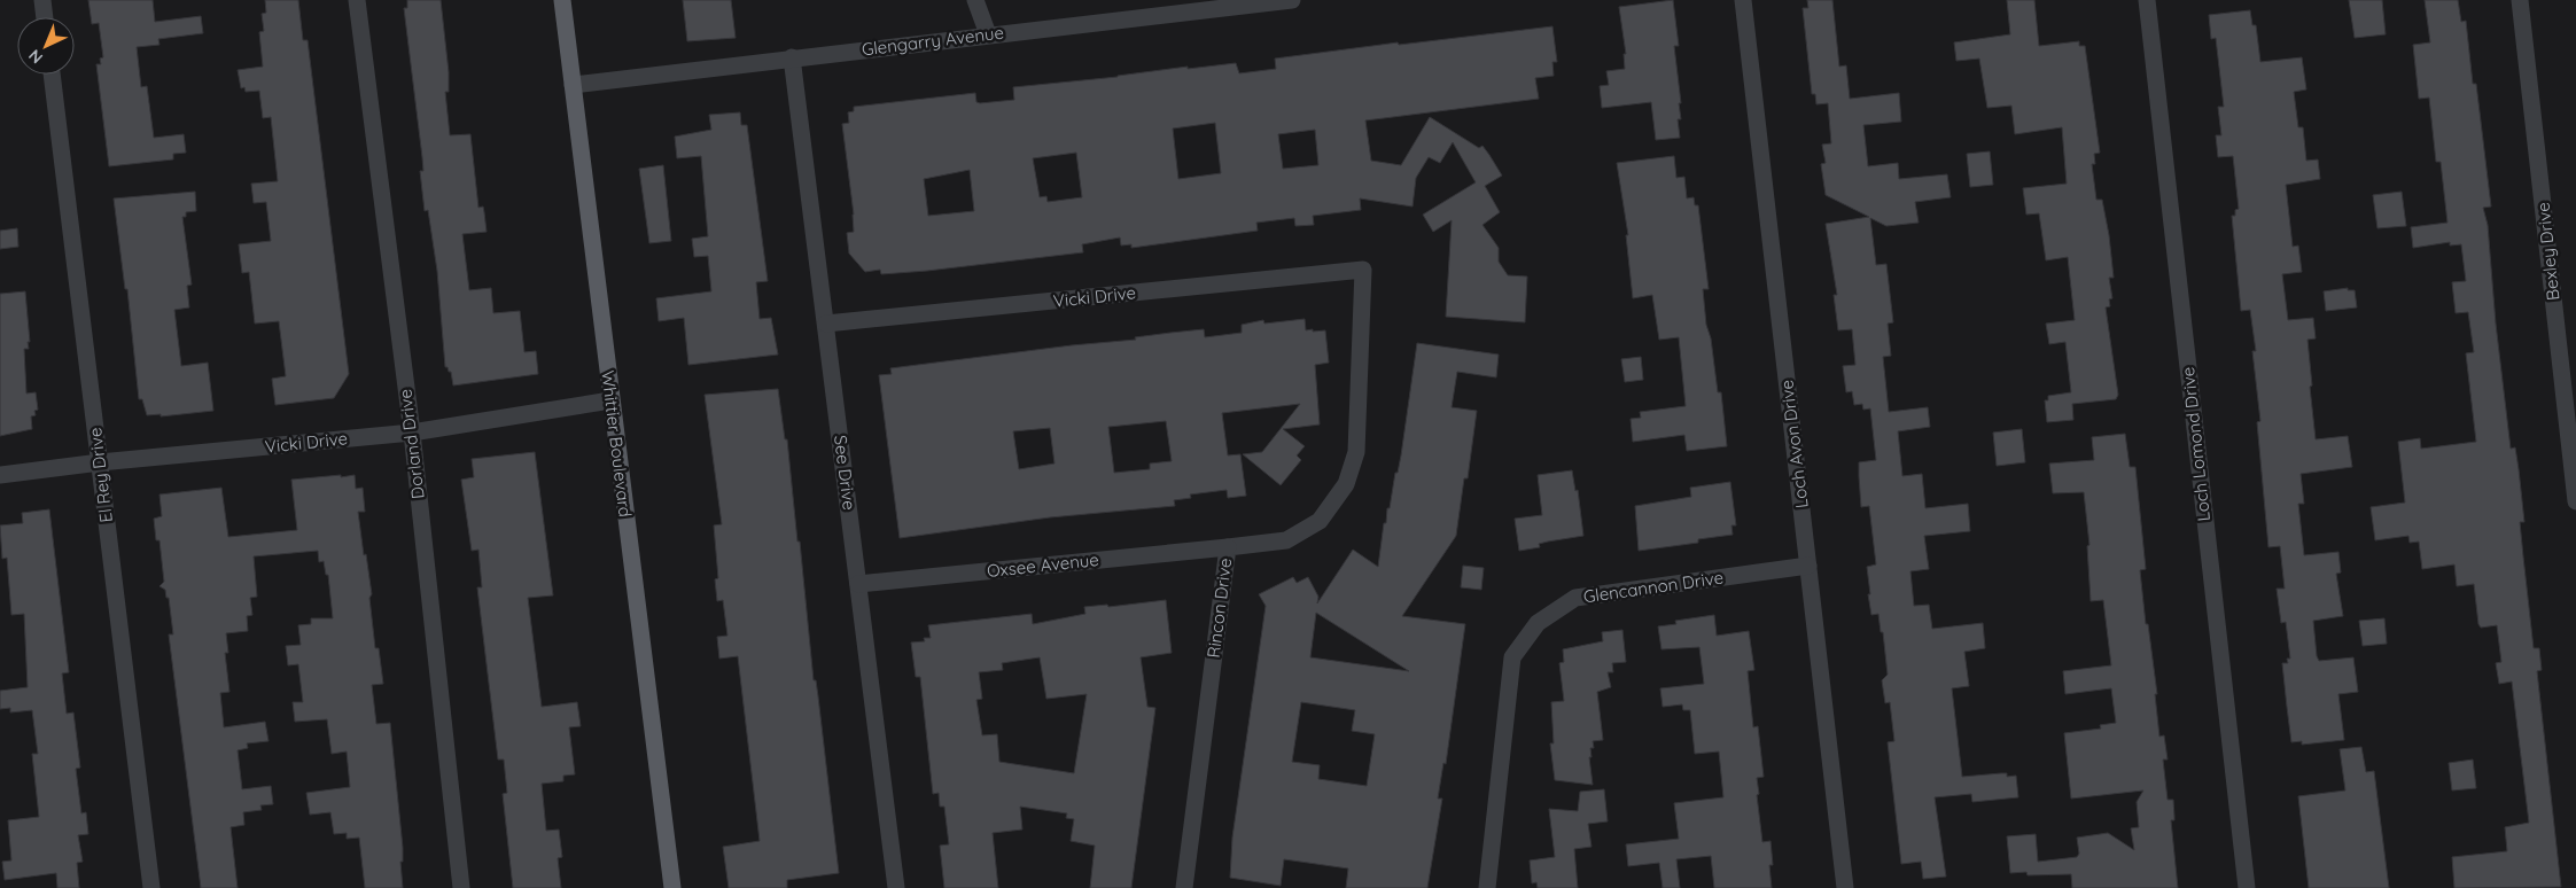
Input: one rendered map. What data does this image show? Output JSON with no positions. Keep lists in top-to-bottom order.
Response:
{
  "streets": {
    "main road": ["Whittier Boulevard"],
    "street": [
      "Glengarry Avenue",
      "Bexley Drive",
      "Vicki Drive",
      "Dorland Drive",
      "Loch Avon Drive",
      "Loch Lomond Drive",
      "See Drive",
      "El Rey Drive",
      "Oxsee Avenue",
      "Glencannon Drive",
      "Rincon Drive"
    ]
  },
  "crossings": [
    ["Glengarry Avenue", "Whittier Boulevard"],
    ["Glengarry Avenue", "See Drive"],
    ["Vicki Drive", "Dorland Drive"],
    ["Vicki Drive", "Whittier Boulevard"],
    ["Vicki Drive", "See Drive"],
    ["Vicki Drive", "El Rey Drive"],
    ["Vicki Drive", "Rincon Drive"],
    ["Loch Avon Drive", "Glencannon Drive"],
    ["See Drive", "Oxsee Avenue"],
    ["Oxsee Avenue", "Rincon Drive"]
  ],
  "north": "bottom left"
}
